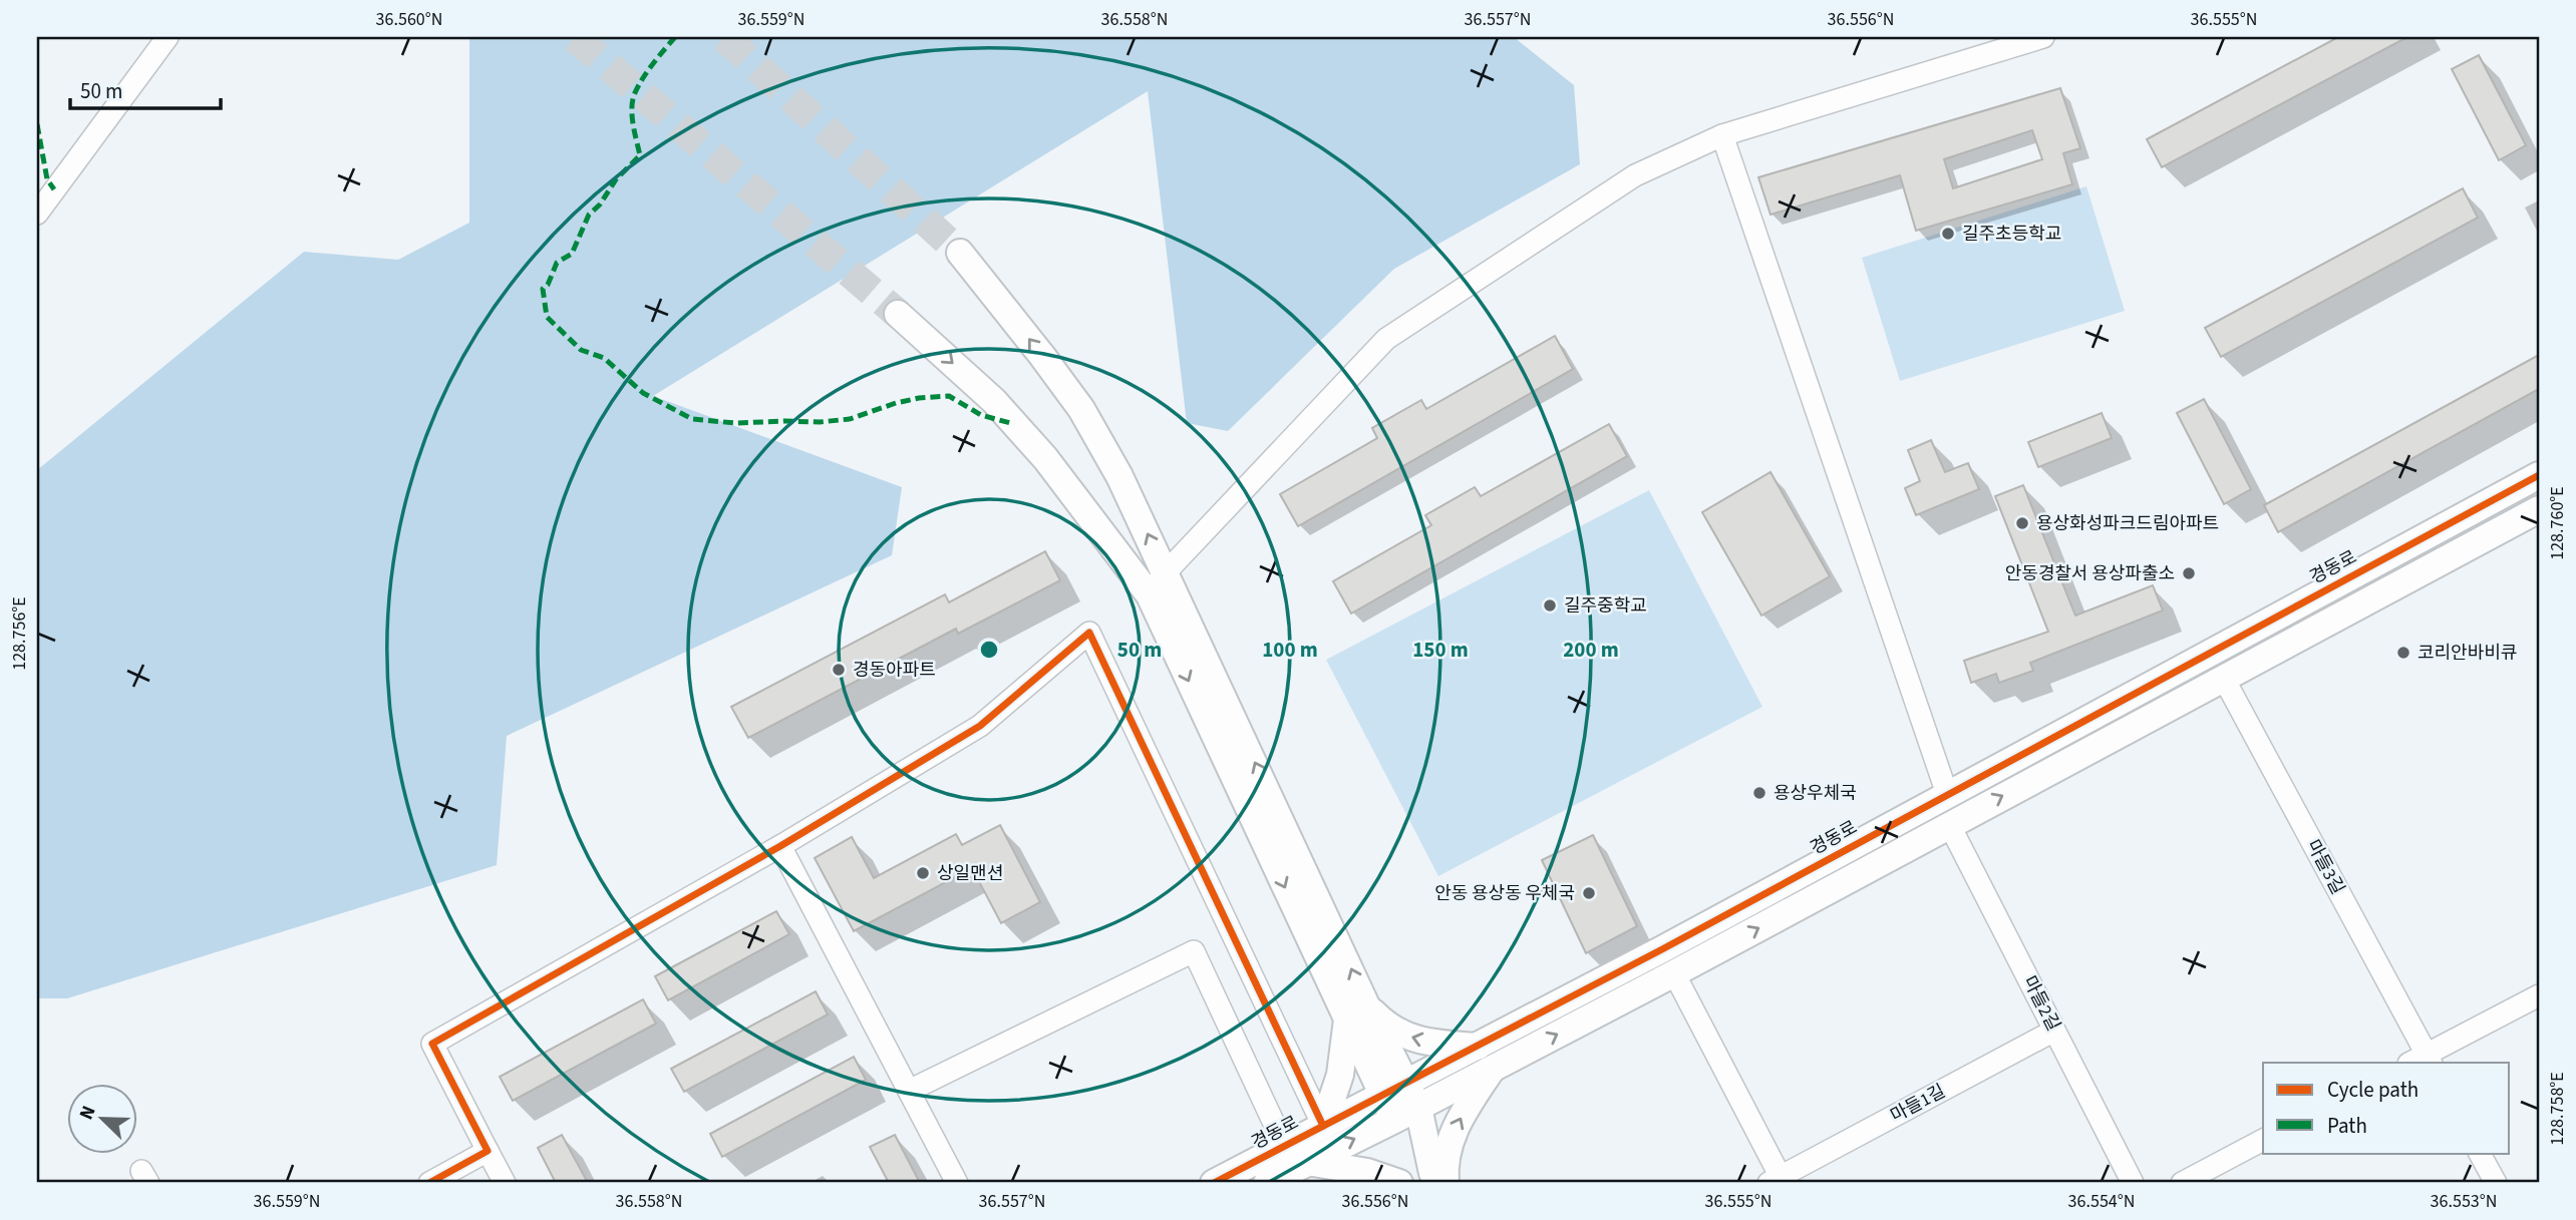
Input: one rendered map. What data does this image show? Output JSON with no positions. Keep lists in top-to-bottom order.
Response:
{
  "streets": {
    "street": [
      "경동로",
      "마들3길",
      "마들2길",
      "마들1길"
    ]
  },
  "crossings": [
    ["경동로", "마들3길"],
    ["경동로", "마들2길"],
    ["경동로", "마들1길"],
    ["마들2길", "마들1길"]
  ],
  "places": [
    "길주초등학교",
    "용상화성파크드림아파트",
    "안동경찰서 용상파출소",
    "길주중학교",
    "코리안바비큐",
    "경동아파트",
    "용상우체국",
    "상일맨션",
    "안동 용상동 우체국"
  ],
  "legend": ["Cycle path", "Path"],
  "scale_bar": "50 m",
  "north": "top left",
  "coordinates": [
    "36.560°N",
    "36.559°N",
    "36.558°N",
    "36.557°N",
    "36.556°N",
    "36.555°N",
    "128.760°E",
    "128.756°E",
    "128.758°E",
    "36.554°N",
    "36.553°N"
  ],
  "rings": [
    "50 m",
    "100 m",
    "150 m",
    "200 m"
  ]
}
